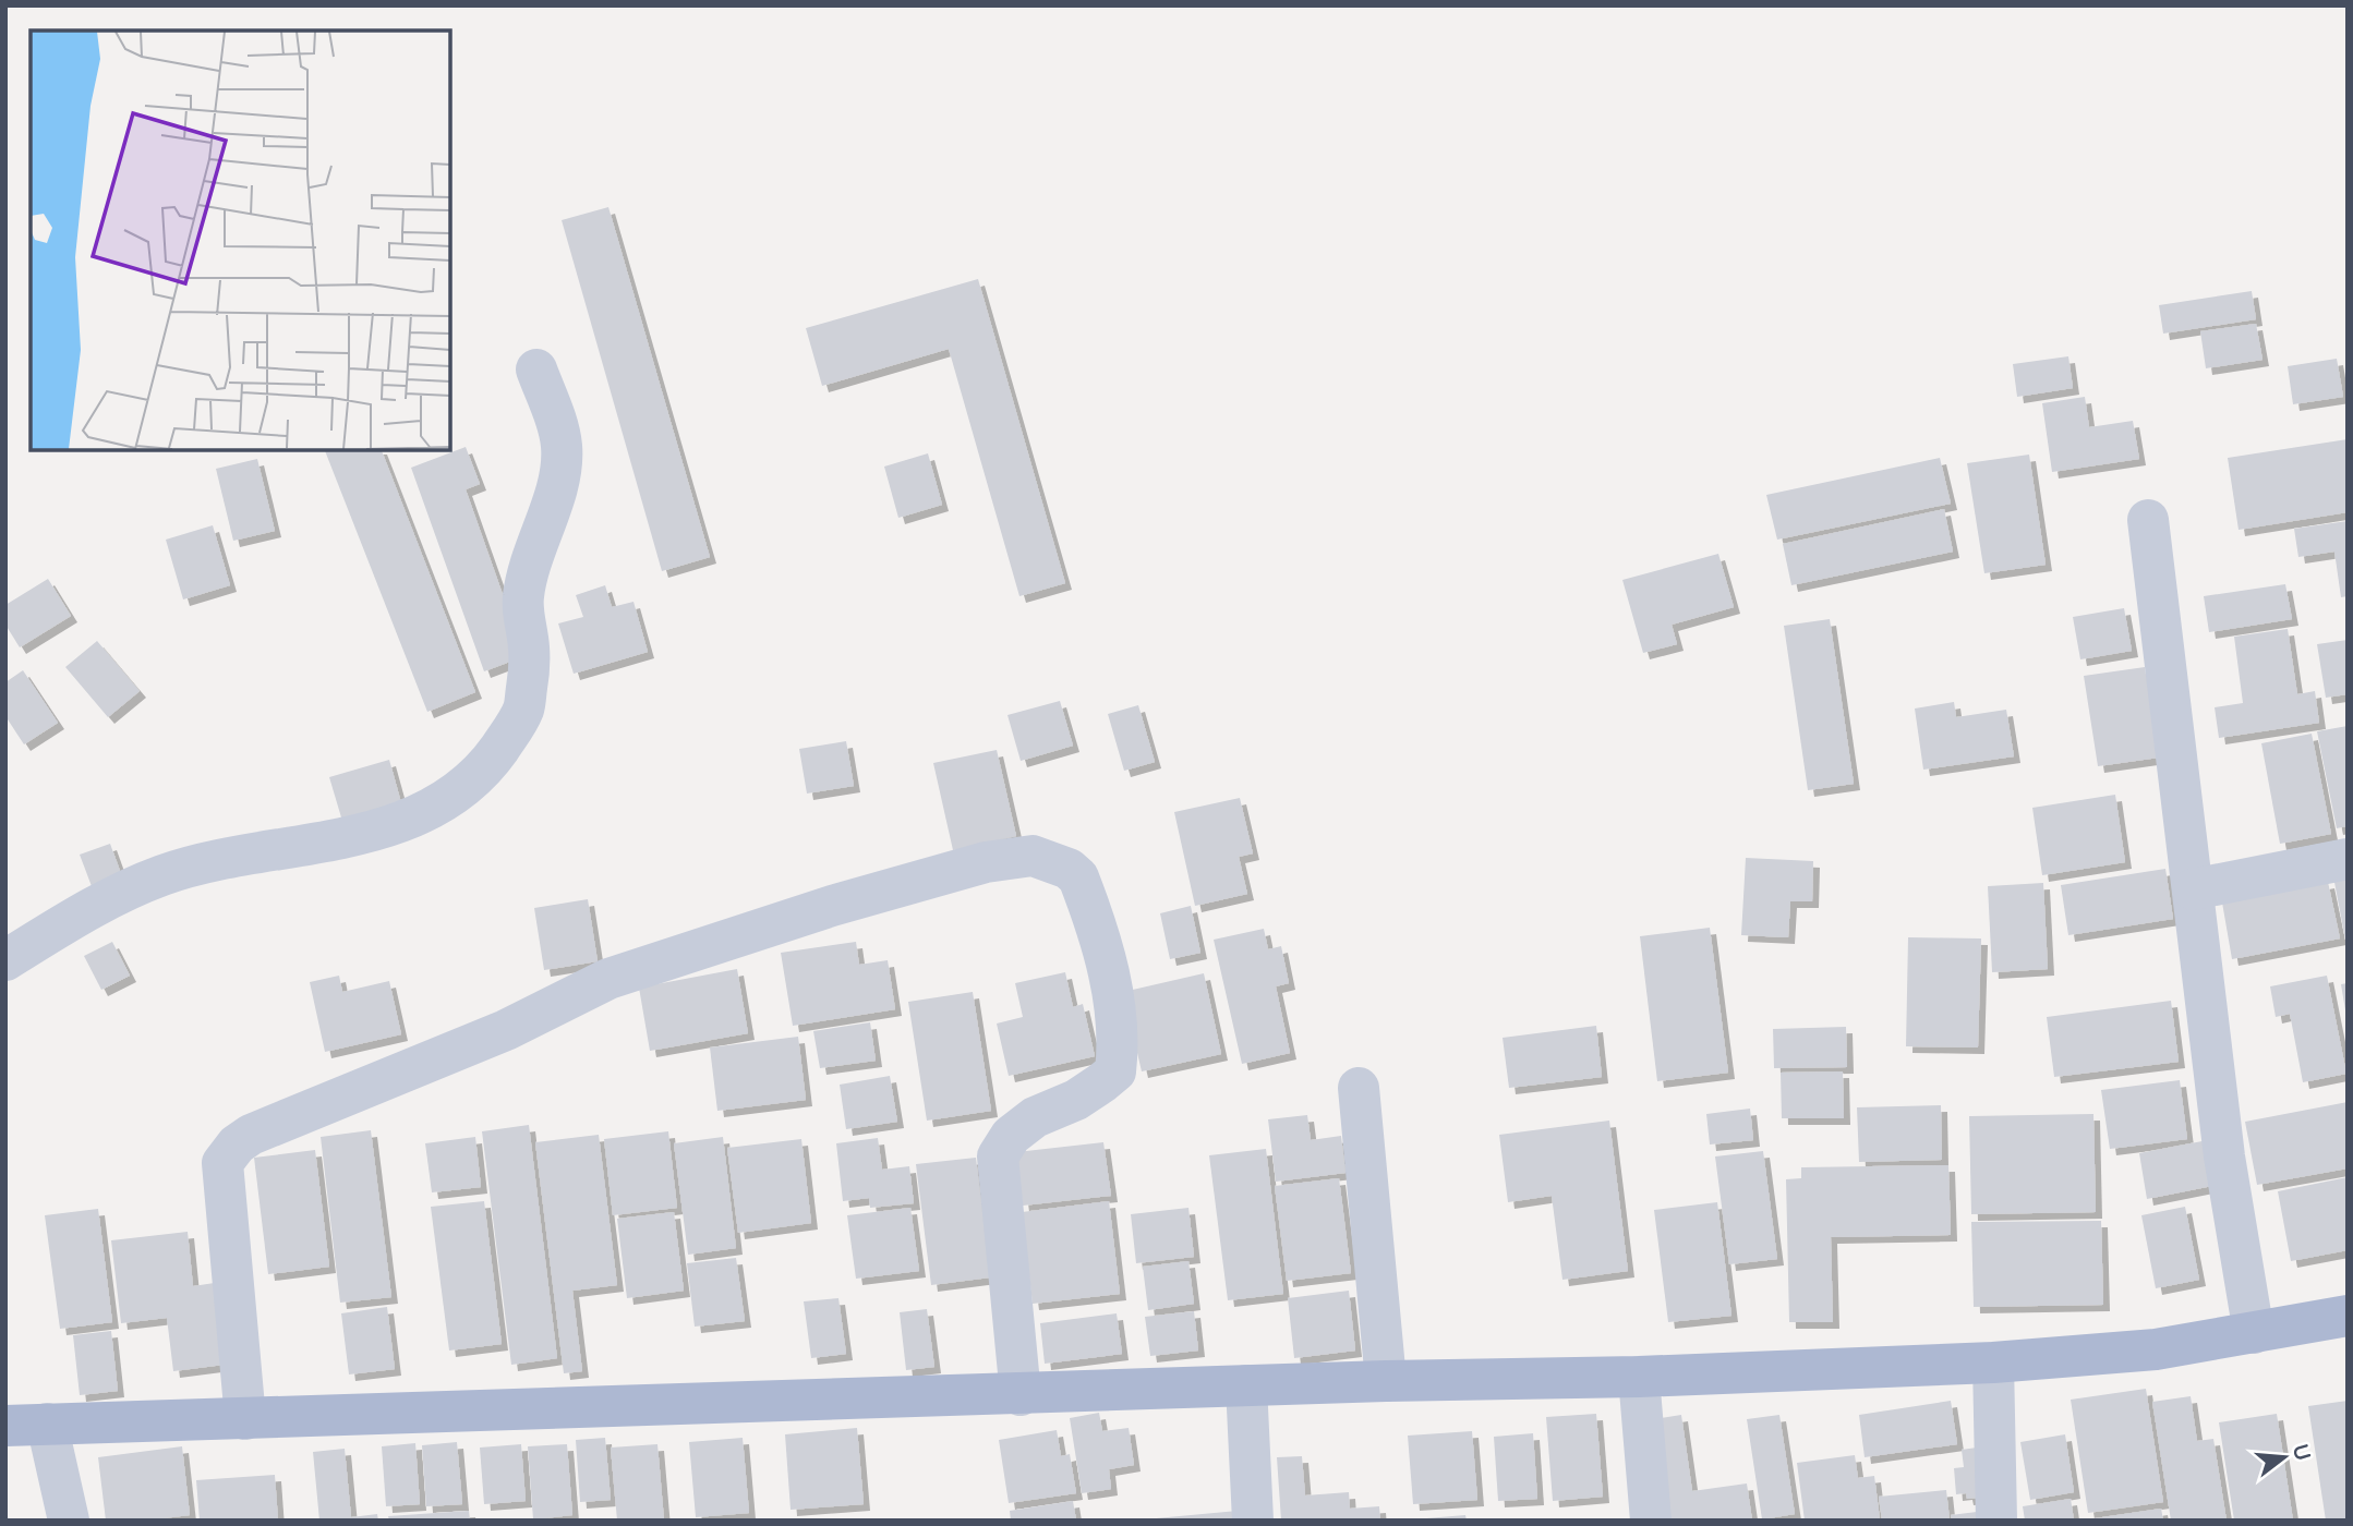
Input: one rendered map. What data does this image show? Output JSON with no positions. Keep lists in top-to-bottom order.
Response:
{
  "north": "right"
}
